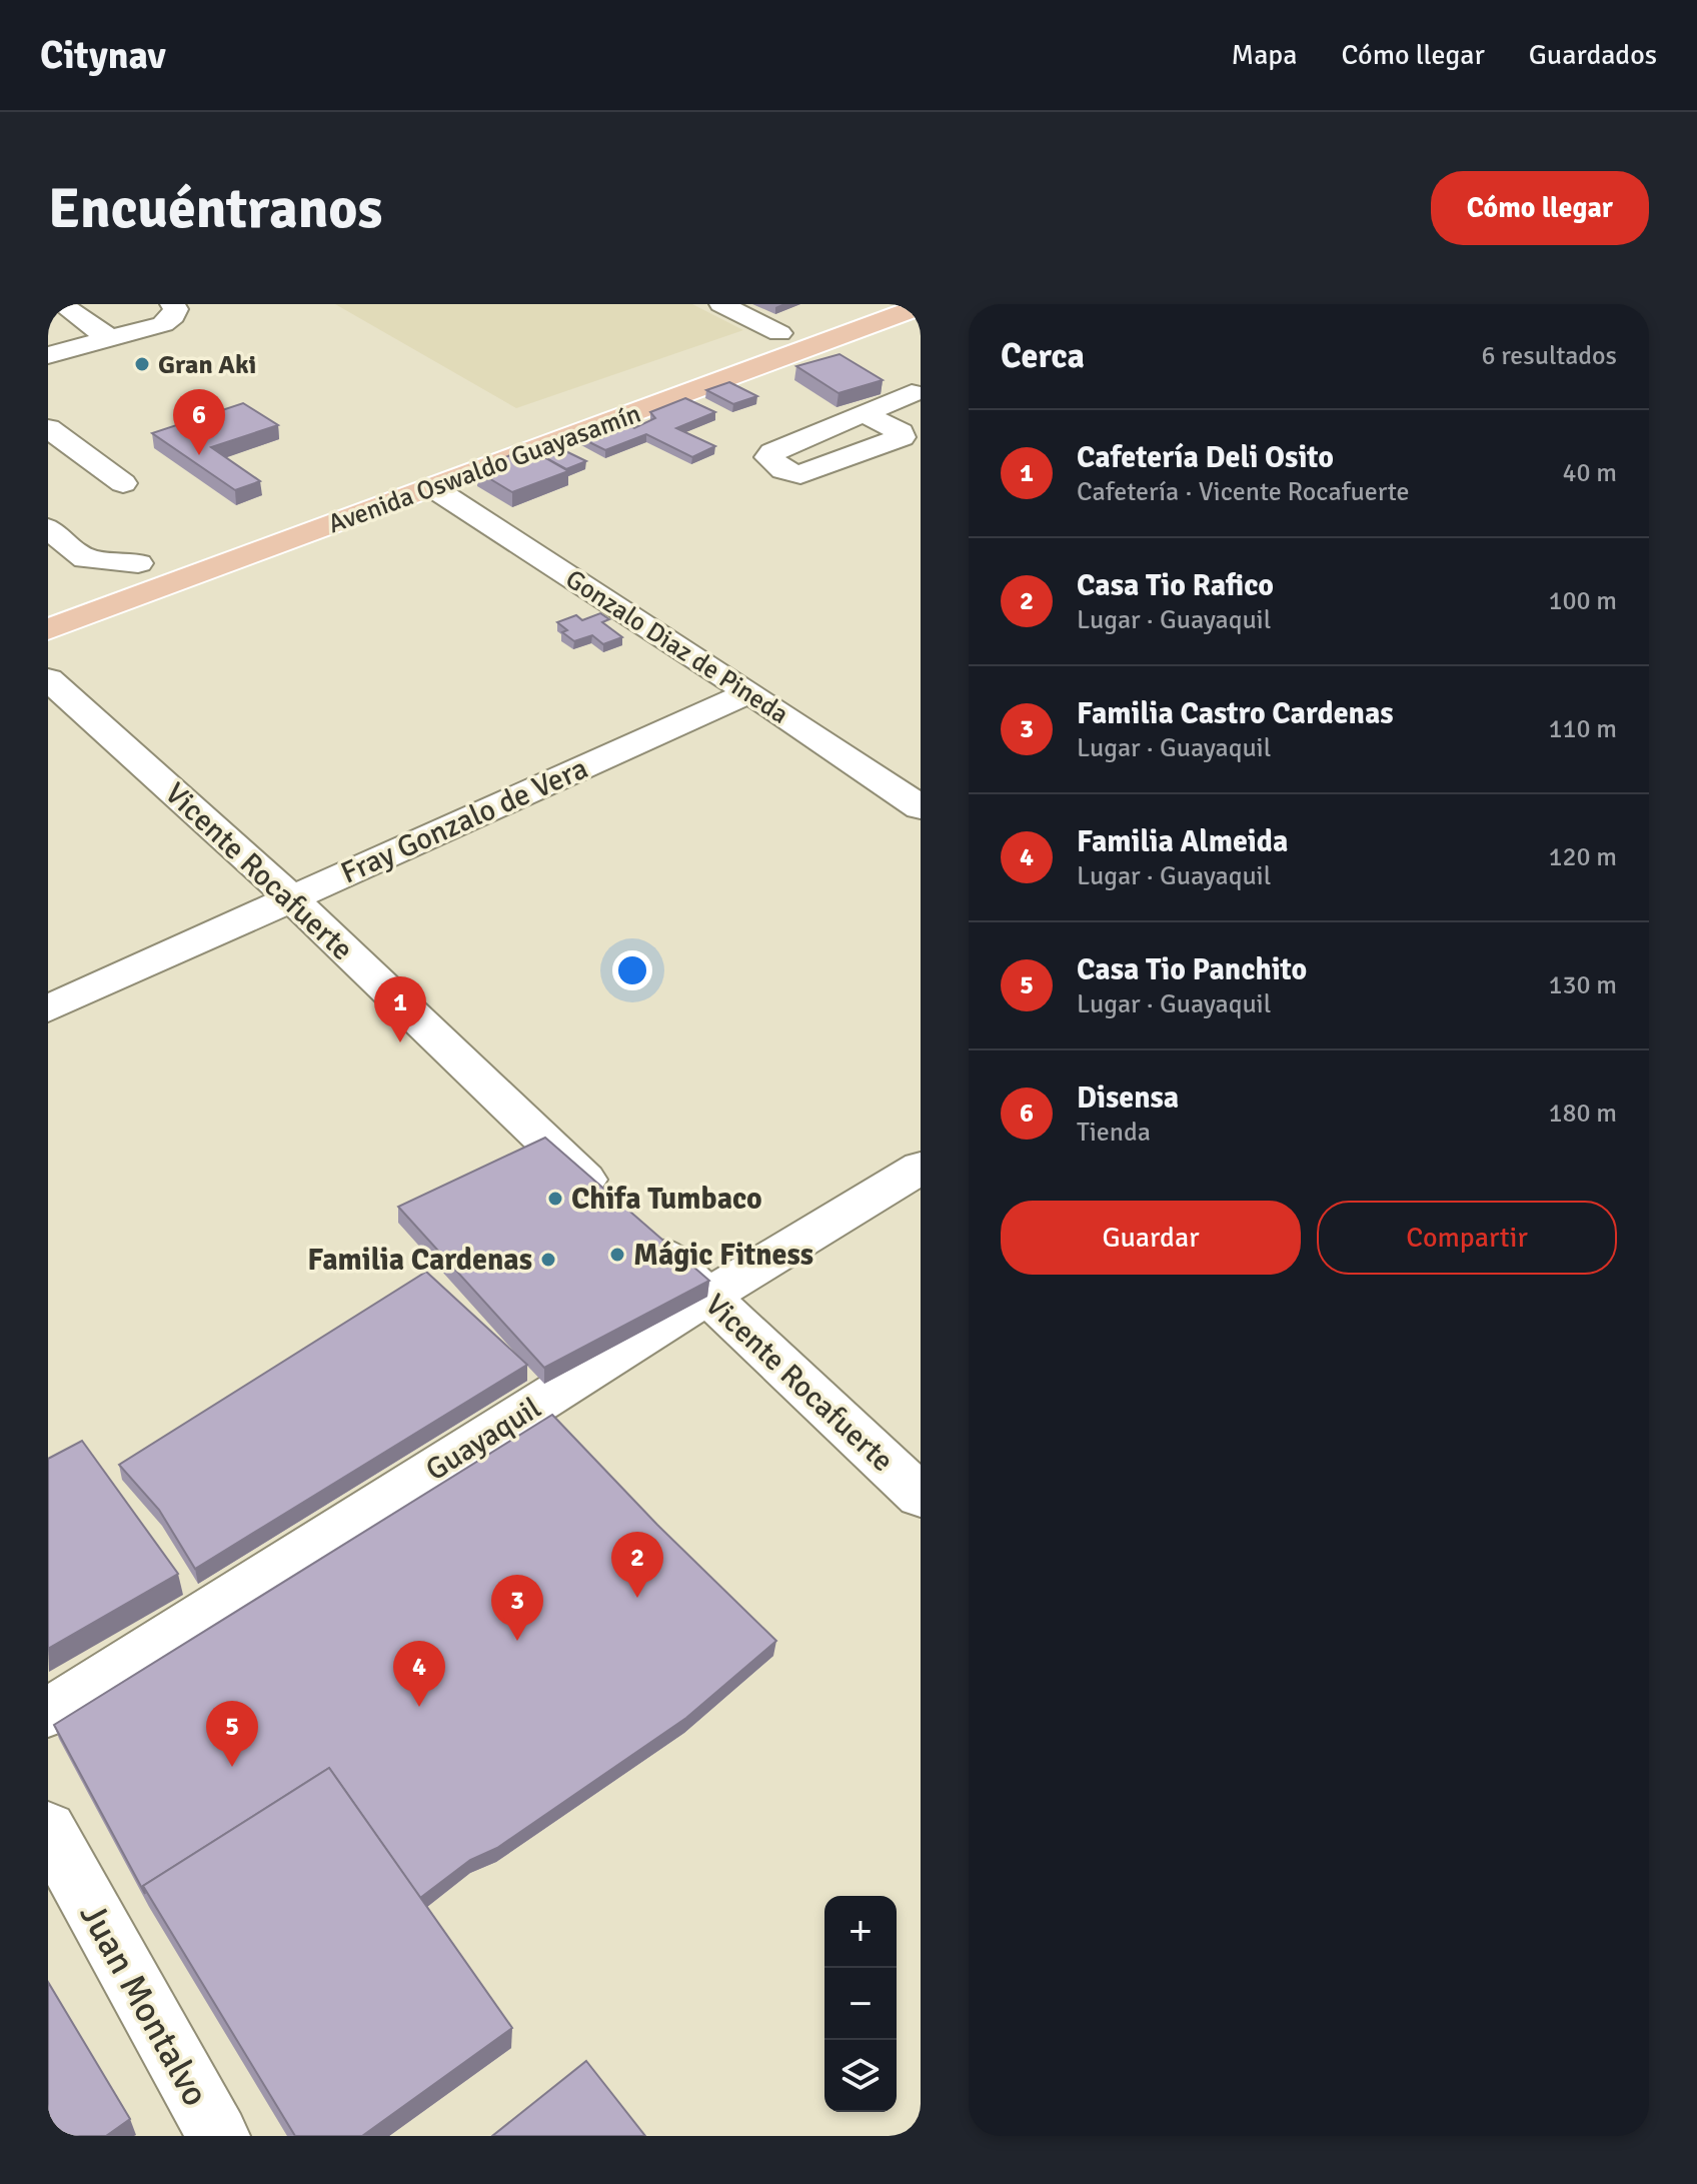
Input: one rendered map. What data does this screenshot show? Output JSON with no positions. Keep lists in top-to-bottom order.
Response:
{
  "streets": {
    "main road": ["Avenida Oswaldo Guayasamín"],
    "street": [
      "Gonzalo Diaz de Pineda",
      "Fray Gonzalo de Vera",
      "Vicente Rocafuerte",
      "Guayaquil",
      "Juan Montalvo"
    ]
  },
  "crossings": [
    ["Avenida Oswaldo Guayasamín", "Gonzalo Diaz de Pineda"],
    ["Gonzalo Diaz de Pineda", "Fray Gonzalo de Vera"],
    ["Fray Gonzalo de Vera", "Vicente Rocafuerte"],
    ["Vicente Rocafuerte", "Guayaquil"]
  ],
  "places": [
    "Gran Aki",
    "Chifa Tumbaco",
    "Mágic Fitness",
    "Familia Cardenas"
  ],
  "page": {
    "header": "Citynav",
    "nav": ["Mapa", "Cómo llegar", "Guardados"],
    "buttons": [
      "Cómo llegar",
      ["Guardar", "Compartir"]
    ],
    "title": "Encuéntranos",
    "heading": ["Cerca", "6 resultados"],
    "pins": [
      "6",
      "1",
      "2",
      "3",
      "4",
      "5"
    ],
    "list": [
      {
        "mark": "1",
        "name": "Cafetería Deli Osito",
        "note": "Cafetería · Vicente Rocafuerte",
        "value": "40 m"
      },
      {
        "mark": "2",
        "name": "Casa Tio Rafico",
        "note": "Lugar · Guayaquil",
        "value": "100 m"
      },
      {
        "mark": "3",
        "name": "Familia Castro Cardenas",
        "note": "Lugar · Guayaquil",
        "value": "110 m"
      },
      {
        "mark": "4",
        "name": "Familia Almeida",
        "note": "Lugar · Guayaquil",
        "value": "120 m"
      },
      {
        "mark": "5",
        "name": "Casa Tio Panchito",
        "note": "Lugar · Guayaquil",
        "value": "130 m"
      },
      {
        "mark": "6",
        "name": "Disensa",
        "note": "Tienda",
        "value": "180 m"
      }
    ],
    "map_buttons": ["+", "−"]
  }
}
